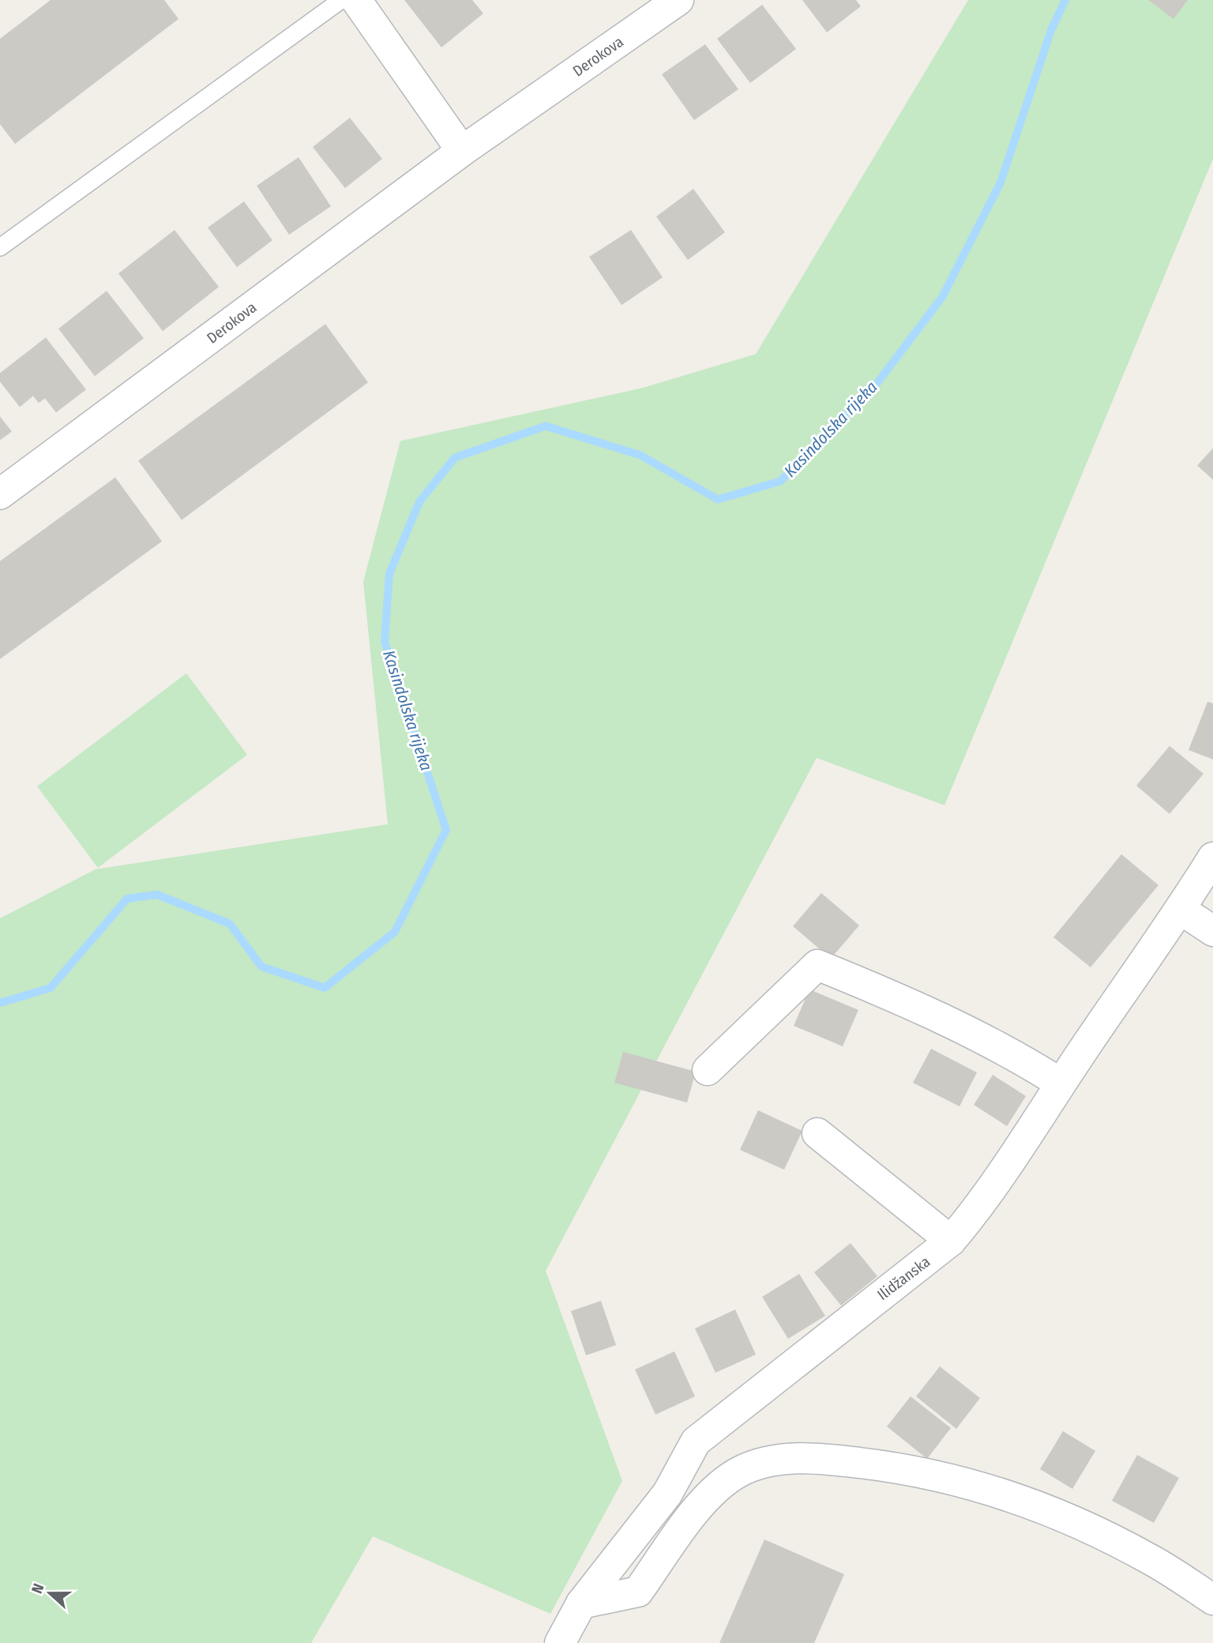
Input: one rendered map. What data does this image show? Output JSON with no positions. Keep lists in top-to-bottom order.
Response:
{
  "streets": {
    "street": ["Derokova", "Ilidžanska"]
  },
  "water": ["Kasindolska rijeka"],
  "north": "left"
}
